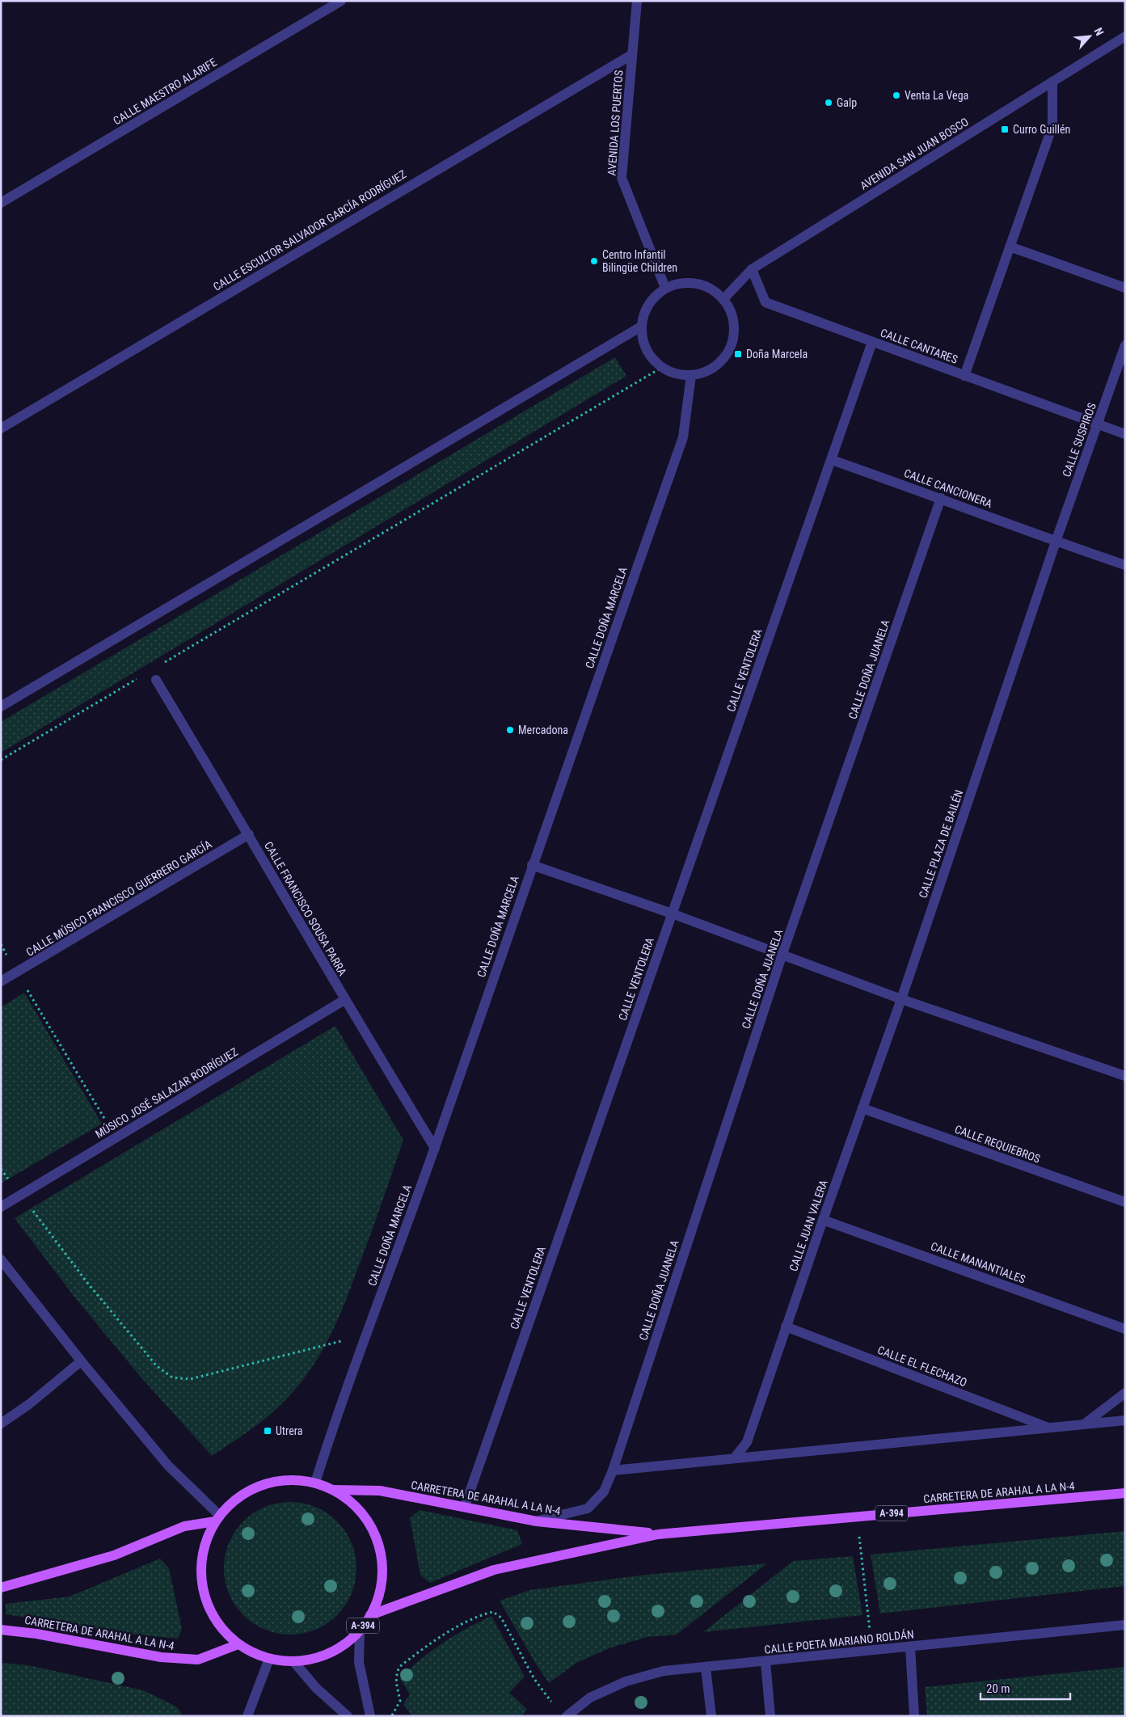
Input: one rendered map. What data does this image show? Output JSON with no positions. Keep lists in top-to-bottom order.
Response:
{
  "streets": {
    "main road": ["CARRETERA DE ARAHAL A LA N-4", "A-394"],
    "street": [
      "CALLE MAESTRO ALARIFE",
      "AVENIDA LOS PUERTOS",
      "AVENIDA SAN JUAN BOSCO",
      "CALLE ESCULTOR SALVADOR GARCÍA RODRÍGUEZ",
      "CALLE CANTARES",
      "CALLE SUSPIROS",
      "CALLE CANCIONERA",
      "CALLE DOÑA MARCELA",
      "CALLE DOÑA JUANELA",
      "CALLE VENTOLERA",
      "CALLE PLAZA DE BAILÉN",
      "CALLE MÚSICO FRANCISCO GUERRERO GARCÍA",
      "CALLE FRANCISCO SOUSA PARRA",
      "MÚSICO JOSÉ SALAZAR RODRÍGUEZ",
      "CALLE REQUIEBROS",
      "CALLE JUAN VALERA",
      "CALLE MANANTIALES",
      "CALLE EL FLECHAZO",
      "CALLE POETA MARIANO ROLDÁN"
    ]
  },
  "crossings": [
    ["AVENIDA LOS PUERTOS", "AVENIDA SAN JUAN BOSCO"],
    ["AVENIDA LOS PUERTOS", "CALLE ESCULTOR SALVADOR GARCÍA RODRÍGUEZ"],
    ["AVENIDA LOS PUERTOS", "CALLE DOÑA MARCELA"],
    ["AVENIDA SAN JUAN BOSCO", "CALLE CANTARES"],
    ["AVENIDA SAN JUAN BOSCO", "CALLE DOÑA MARCELA"],
    ["CALLE CANTARES", "CALLE SUSPIROS"],
    ["CALLE CANTARES", "CALLE VENTOLERA"],
    ["CALLE SUSPIROS", "CALLE CANCIONERA"],
    ["CALLE SUSPIROS", "CALLE PLAZA DE BAILÉN"],
    ["CALLE CANCIONERA", "CALLE DOÑA JUANELA"],
    ["CALLE CANCIONERA", "CALLE VENTOLERA"],
    ["CALLE CANCIONERA", "CALLE PLAZA DE BAILÉN"],
    ["CALLE DOÑA MARCELA", "CALLE FRANCISCO SOUSA PARRA"],
    ["CALLE DOÑA MARCELA", "A-394"],
    ["CALLE DOÑA JUANELA", "CARRETERA DE ARAHAL A LA N-4"],
    ["CALLE VENTOLERA", "CARRETERA DE ARAHAL A LA N-4"],
    ["CALLE PLAZA DE BAILÉN", "CALLE JUAN VALERA"],
    ["CALLE MÚSICO FRANCISCO GUERRERO GARCÍA", "CALLE FRANCISCO SOUSA PARRA"],
    ["CALLE FRANCISCO SOUSA PARRA", "MÚSICO JOSÉ SALAZAR RODRÍGUEZ"],
    ["CALLE REQUIEBROS", "CALLE JUAN VALERA"],
    ["CALLE JUAN VALERA", "CALLE MANANTIALES"],
    ["CALLE JUAN VALERA", "CALLE EL FLECHAZO"],
    ["CARRETERA DE ARAHAL A LA N-4", "A-394"]
  ],
  "places": {
    "other": [
      "Venta La Vega",
      "Galp",
      "Centro Infantil Bilingüe Children",
      "Mercadona"
    ],
    "transit": ["Curro Guillén", "Doña Marcela", "Utrera"]
  },
  "scale_bar": "20 m",
  "north": "top right"
}
